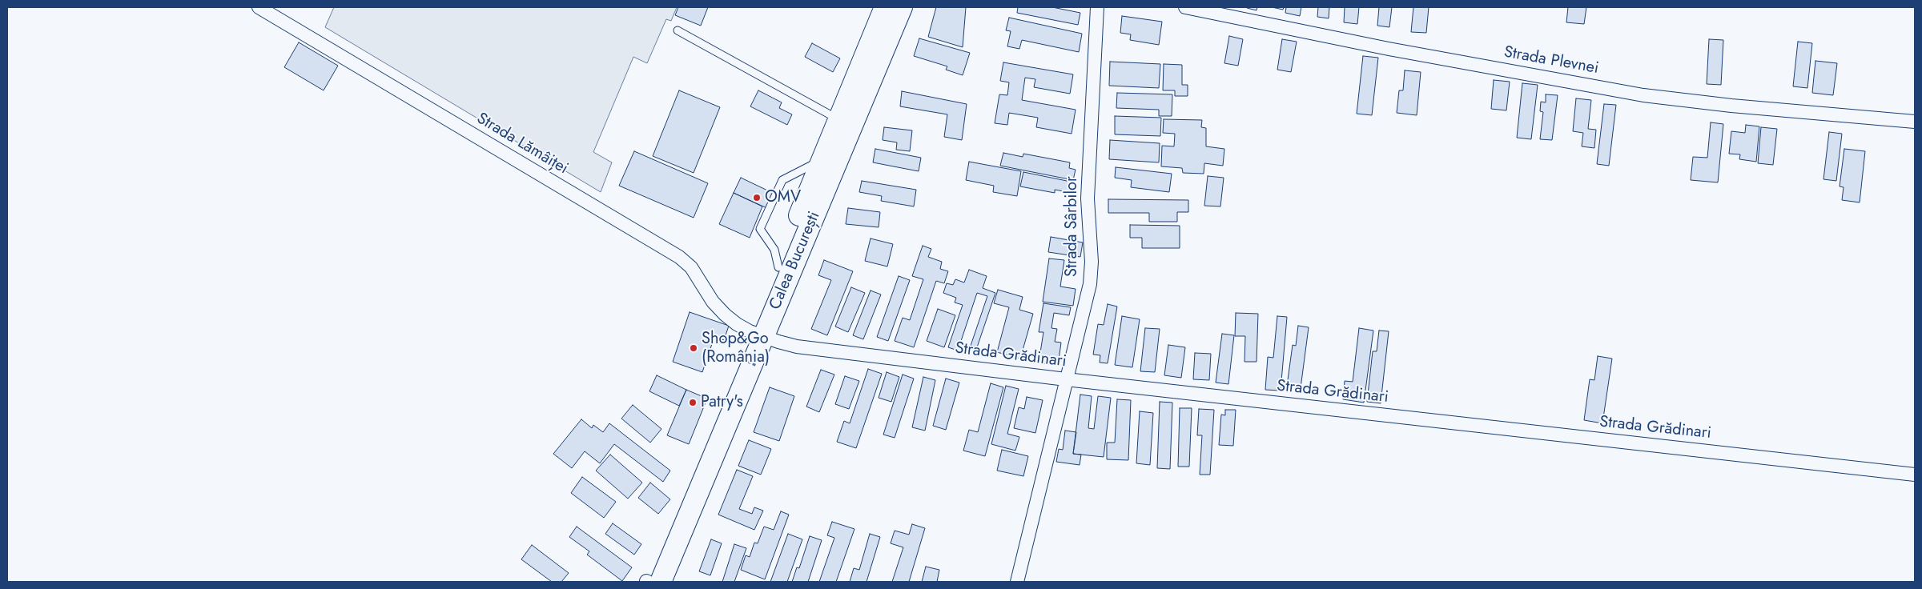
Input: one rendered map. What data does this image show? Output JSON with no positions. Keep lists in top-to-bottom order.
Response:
{
  "streets": {
    "main road": ["Calea București"],
    "street": [
      "Strada Plevnei",
      "Strada Lămâiței",
      "Strada Sârbilor",
      "Strada Grădinari"
    ]
  },
  "crossings": [
    ["Strada Lămâiței", "Calea București"],
    ["Strada Lămâiței", "Strada Grădinari"],
    ["Strada Sârbilor", "Strada Grădinari"],
    ["Calea București", "Strada Grădinari"]
  ],
  "places": ["OMV", "Shop&Go (România)", "Patry's"]
}
